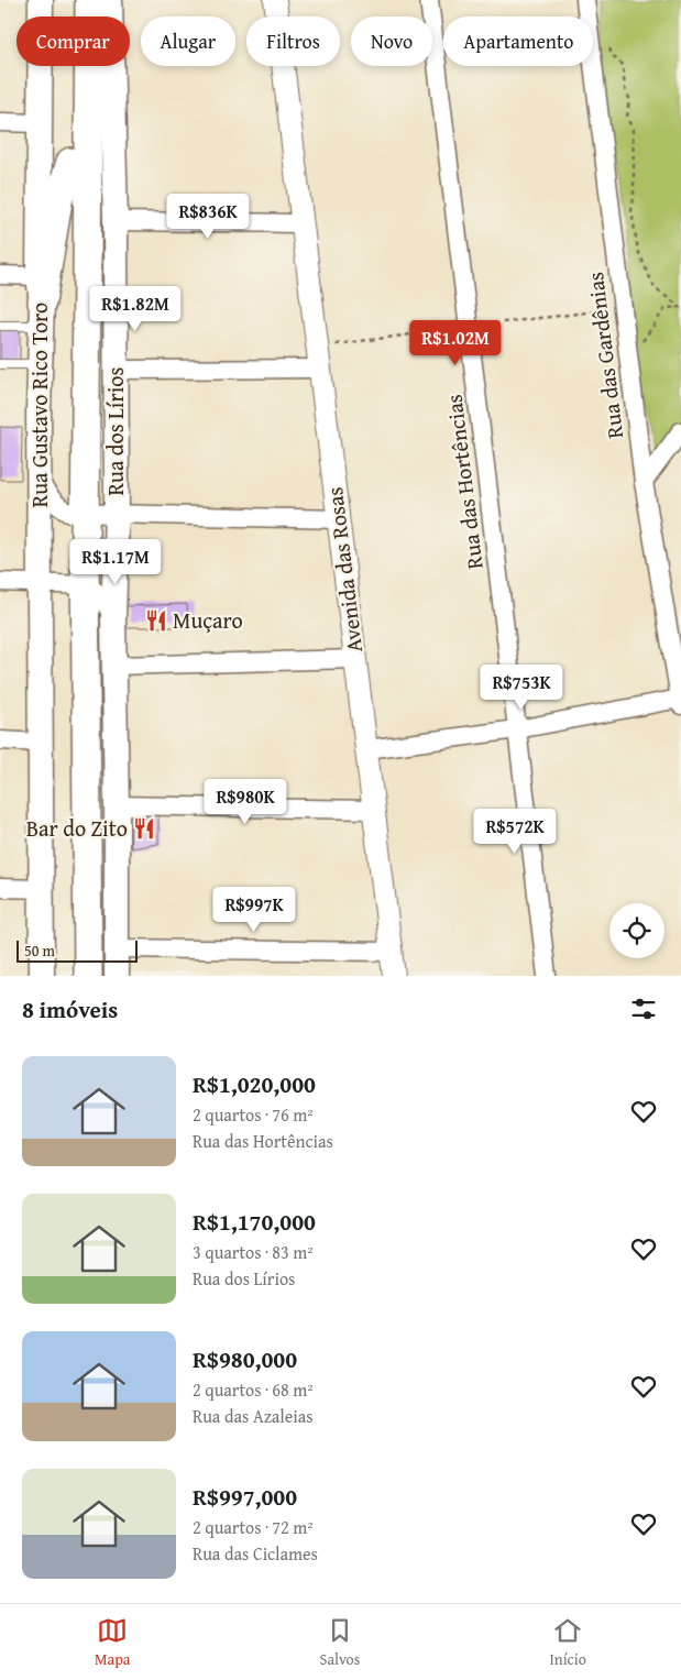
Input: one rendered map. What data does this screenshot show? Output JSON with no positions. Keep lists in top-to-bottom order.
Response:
{
  "streets": {
    "main road": ["Rua Gustavo Rico Toro", "Rua dos Lírios"],
    "street": ["Rua das Gardênias", "Rua das Hortências", "Avenida das Rosas"]
  },
  "places": {
    "restaurant": ["Muçaro", "Bar do Zito"]
  },
  "scale_bar": "50 m",
  "page": {
    "chip": [
      "Comprar",
      "Alugar",
      "Filtros",
      "Novo",
      "Apartamento"
    ],
    "price": [
      "R$836K",
      "R$1.82M",
      "R$1.02M",
      "R$1.17M",
      "R$753K",
      "R$980K",
      "R$572K",
      "R$997K"
    ],
    "scale": "50 m",
    "heading": "8 imóveis",
    "list": [
      {
        "name": "R$1,020,000",
        "note": "2 quartos · 76 m² · Rua das Hortências"
      },
      {
        "name": "R$1,170,000",
        "note": "3 quartos · 83 m² · Rua dos Lírios"
      },
      {
        "name": "R$980,000",
        "note": "2 quartos · 68 m² · Rua das Azaleias"
      },
      {
        "name": "R$997,000",
        "note": "2 quartos · 72 m² · Rua das Ciclames"
      }
    ],
    "tabs": ["Mapa", "Salvos", "Início"]
  }
}
